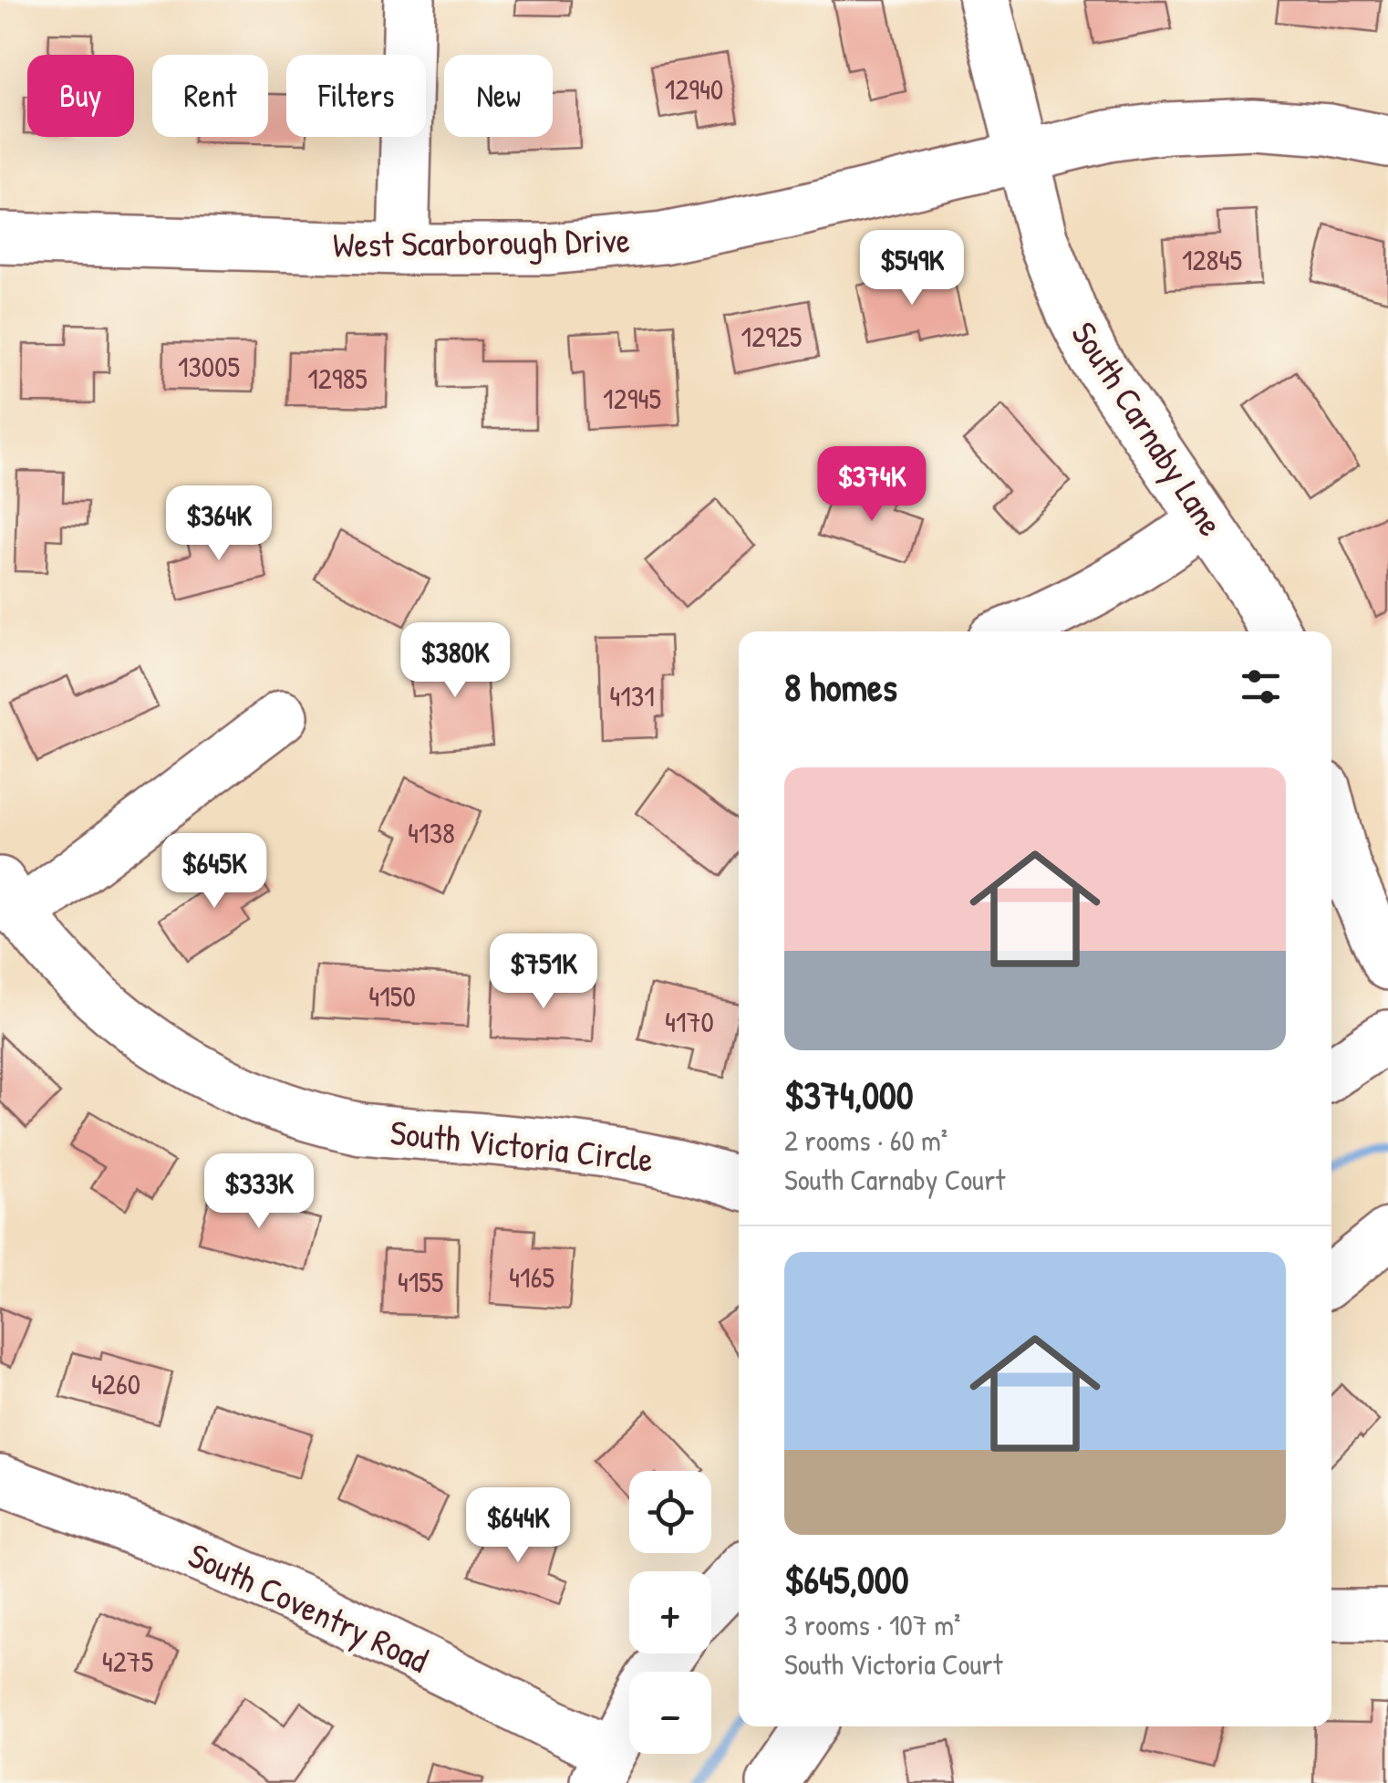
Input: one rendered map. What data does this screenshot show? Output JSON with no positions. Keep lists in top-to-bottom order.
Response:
{
  "streets": {
    "street": [
      "West Scarborough Drive",
      "South Carnaby Lane",
      "South Victoria Circle",
      "South Coventry Road"
    ]
  },
  "crossings": [
    ["West Scarborough Drive", "South Carnaby Lane"]
  ],
  "house_numbers": [
    "12940",
    "12845",
    "12925",
    "13005",
    "12985",
    "12945",
    "4131",
    "4138",
    "4150",
    "4170",
    "4165",
    "4155",
    "4260",
    "4275"
  ],
  "page": {
    "chip": [
      "Buy",
      "Rent",
      "Filters",
      "New"
    ],
    "price": [
      "$549K",
      "$374K",
      "$364K",
      "$380K",
      "$645K",
      "$751K",
      "$333K",
      "$644K"
    ],
    "heading": "8 homes",
    "list": [
      {
        "name": "$374,000",
        "note": "2 rooms · 60 m² · South Carnaby Court"
      },
      {
        "name": "$645,000",
        "note": "3 rooms · 107 m² · South Victoria Court"
      }
    ],
    "map_buttons": ["+", "−"]
  }
}
